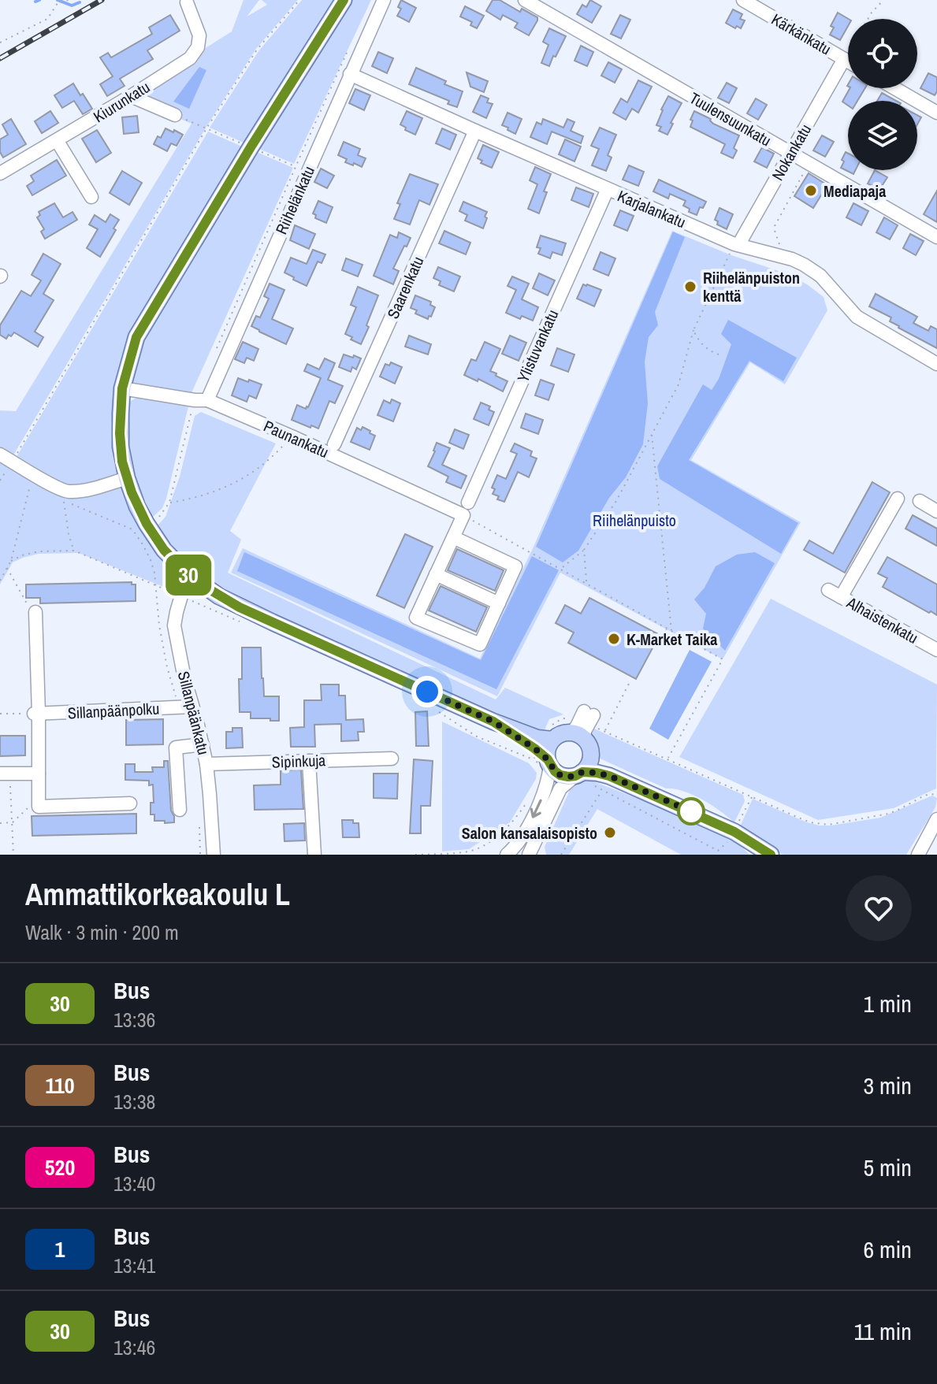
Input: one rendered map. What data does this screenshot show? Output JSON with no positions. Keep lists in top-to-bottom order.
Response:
{
  "streets": {
    "street": [
      "Kärkänkatu",
      "Kiurunkatu",
      "Tuulensuunkatu",
      "Nokankatu",
      "Riihelänkatu",
      "Karjalankatu",
      "Saarenkatu",
      "Ylistuvankatu",
      "Paunankatu",
      "Alhaistenkatu",
      "Sillanpäänpolku",
      "Sillanpäänkatu",
      "Sipinkuja"
    ]
  },
  "crossings": [
    ["Kärkänkatu", "Nokankatu"],
    ["Tuulensuunkatu", "Nokankatu"],
    ["Nokankatu", "Karjalankatu"],
    ["Riihelänkatu", "Karjalankatu"],
    ["Riihelänkatu", "Paunankatu"],
    ["Karjalankatu", "Saarenkatu"],
    ["Karjalankatu", "Ylistuvankatu"],
    ["Ylistuvankatu", "Paunankatu"],
    ["Sillanpäänpolku", "Sillanpäänkatu"],
    ["Sillanpäänkatu", "Sipinkuja"]
  ],
  "parks": ["Riihelänpuisto"],
  "places": [
    "Mediapaja",
    "Riihelänpuiston kenttä",
    "K-Market Taika",
    "Salon kansalaisopisto"
  ],
  "lines": ["bus line 30"],
  "page": {
    "on_map": "30",
    "heading": ["Ammattikorkeakoulu L", "Walk · 3 min · 200 m"],
    "list": [
      {
        "mark": "30",
        "name": "Bus",
        "note": "13:36",
        "value": "1 min"
      },
      {
        "mark": "110",
        "name": "Bus",
        "note": "13:38",
        "value": "3 min"
      },
      {
        "mark": "520",
        "name": "Bus",
        "note": "13:40",
        "value": "5 min"
      },
      {
        "mark": "1",
        "name": "Bus",
        "note": "13:41",
        "value": "6 min"
      },
      {
        "mark": "30",
        "name": "Bus",
        "note": "13:46",
        "value": "11 min"
      }
    ]
  }
}
